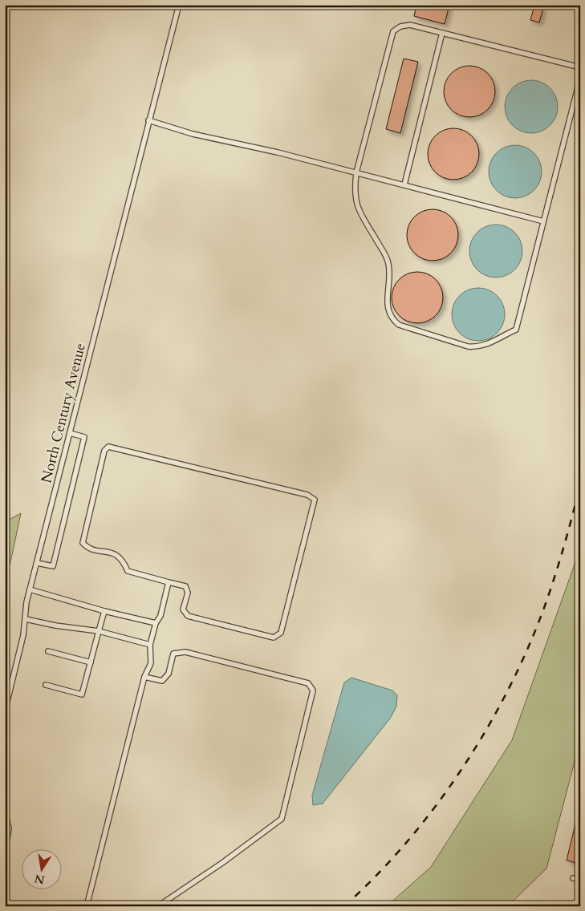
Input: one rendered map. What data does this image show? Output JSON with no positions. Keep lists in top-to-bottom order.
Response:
{
  "streets": {
    "lane": ["North Century Avenue"]
  },
  "north": "bottom"
}
